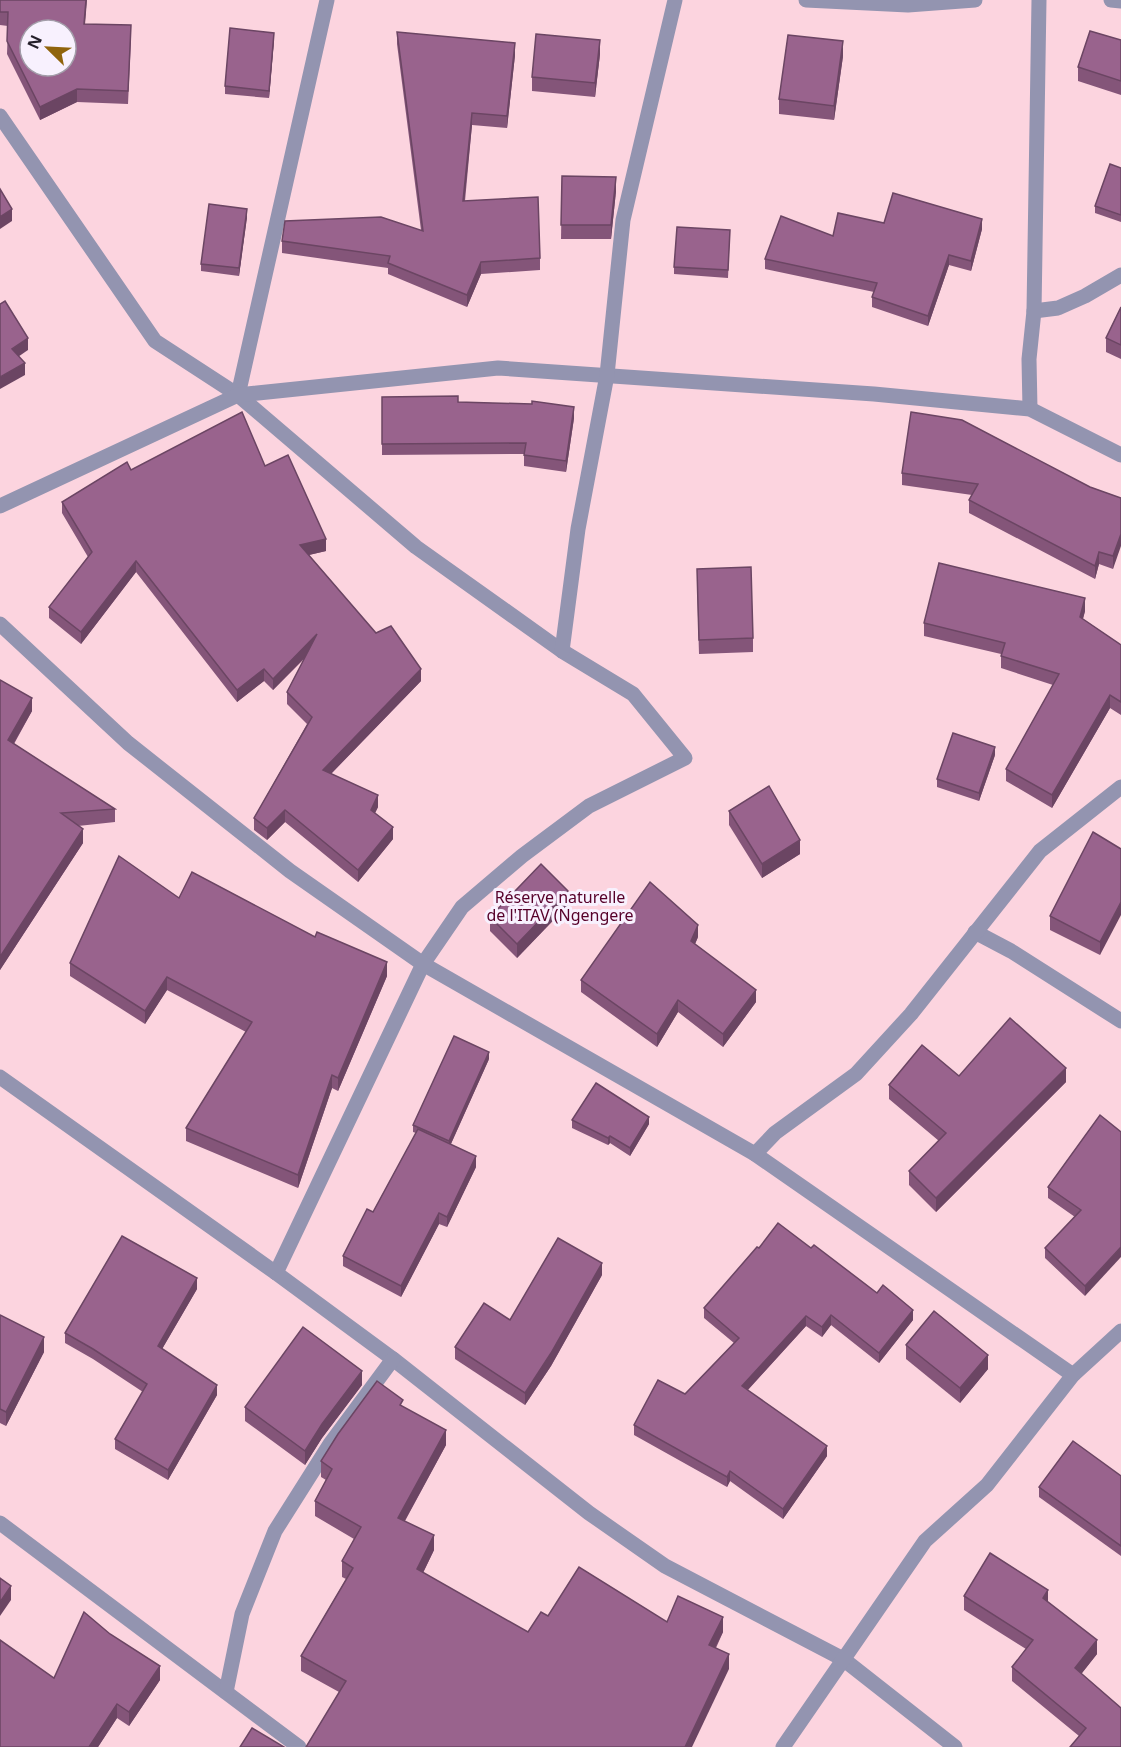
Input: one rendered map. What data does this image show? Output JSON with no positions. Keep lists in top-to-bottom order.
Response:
{
  "parks": ["Réserve naturelle de l'ITAV (Ngengere"],
  "north": "top left"
}
